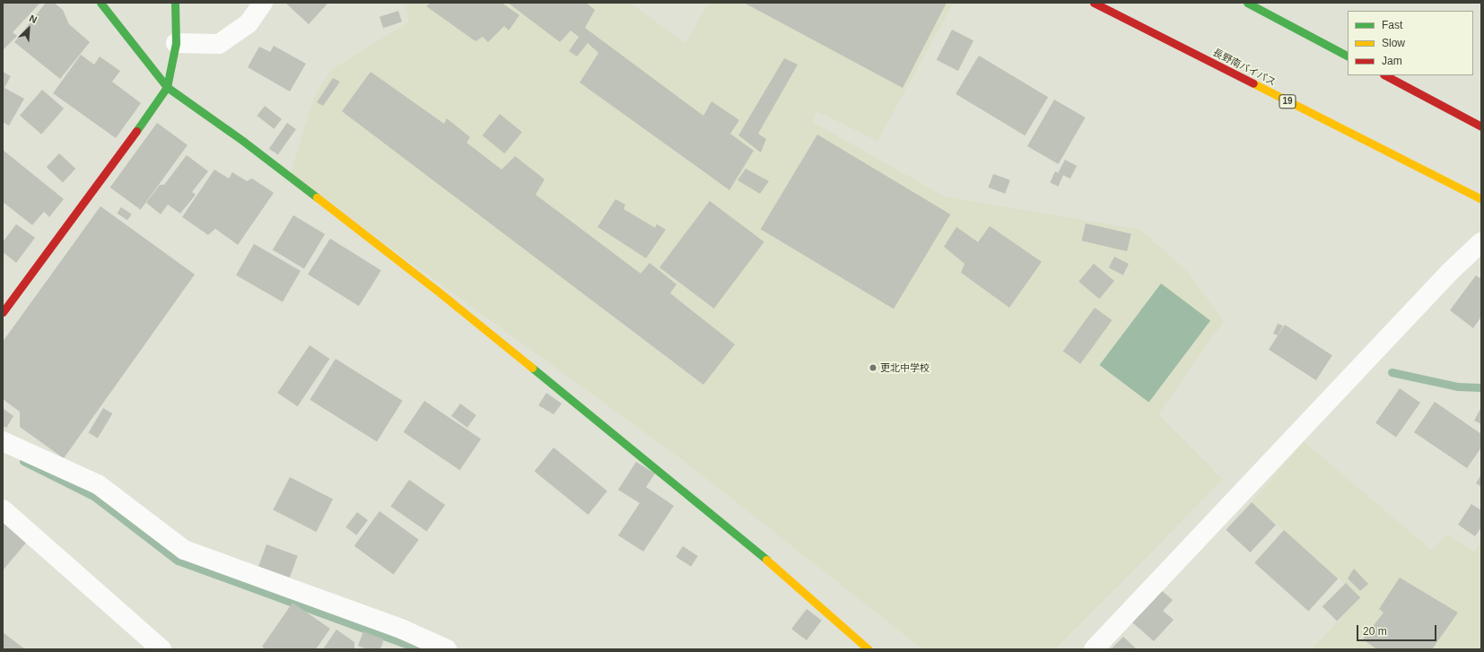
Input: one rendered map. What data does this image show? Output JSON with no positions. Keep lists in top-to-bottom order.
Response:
{
  "streets": {
    "main road": ["長野南バイパス", "19"]
  },
  "places": ["更北中学校"],
  "legend": ["Fast", "Slow", "Jam"],
  "scale_bar": "20 m",
  "north": "top right"
}
